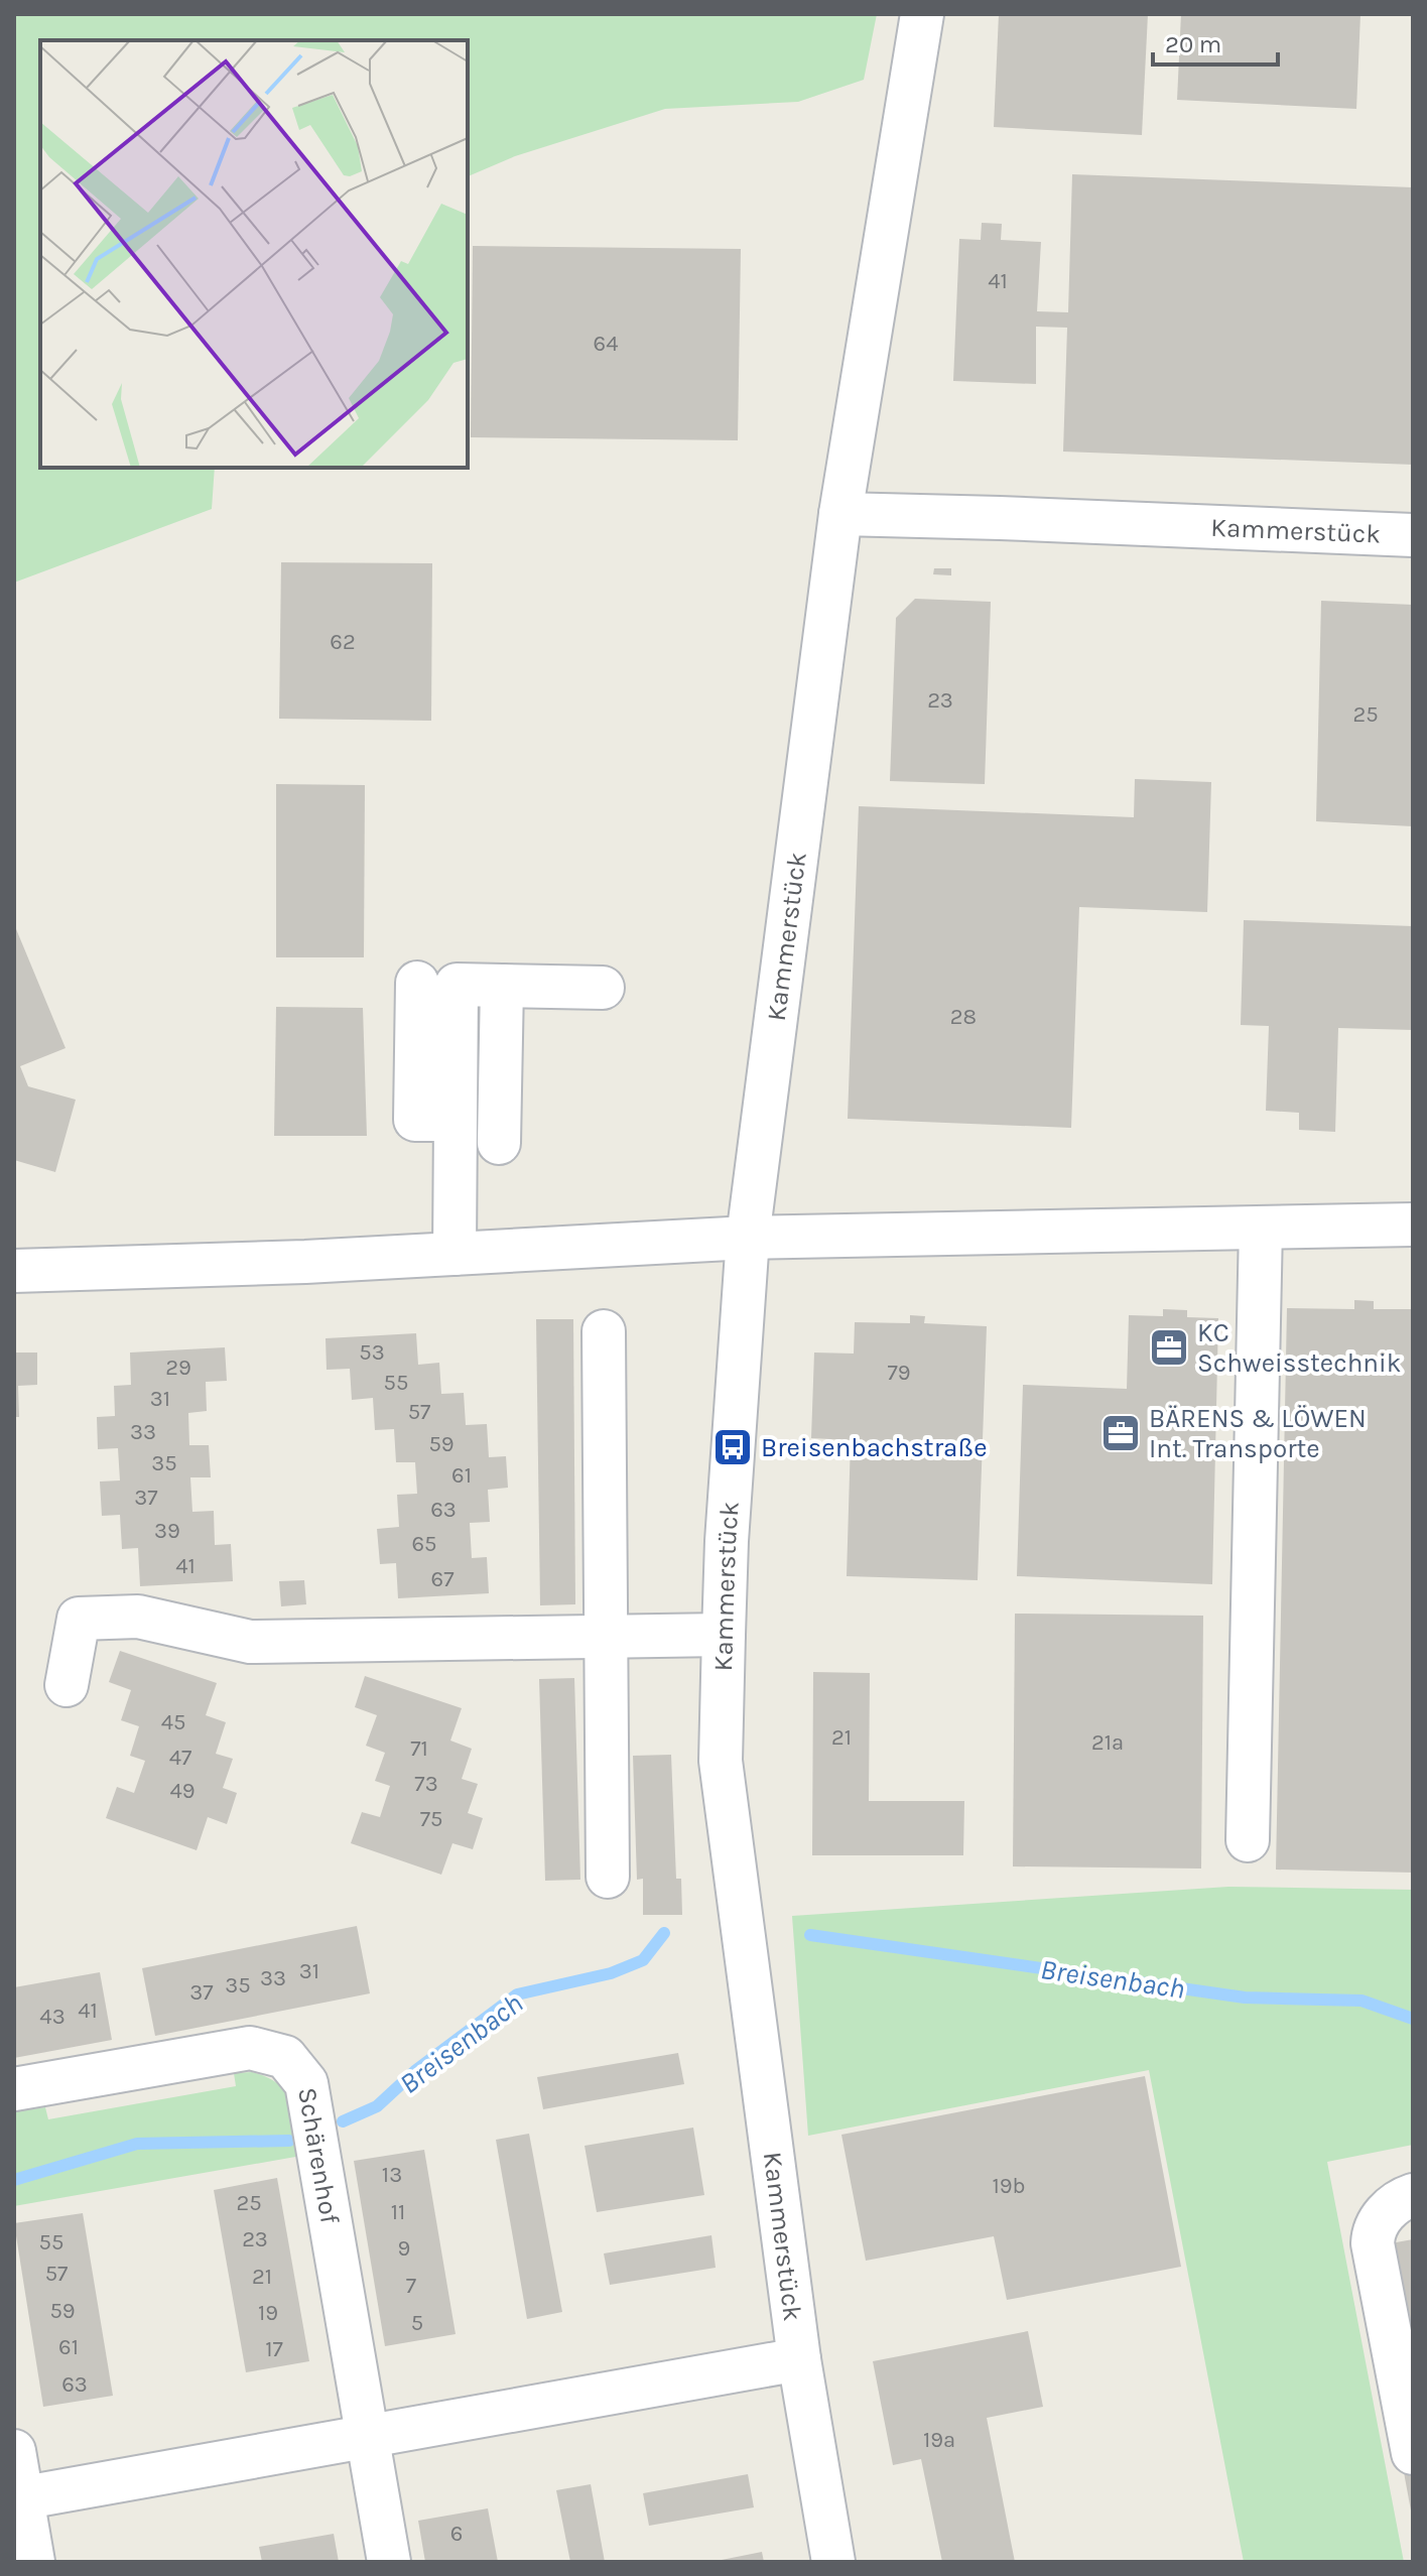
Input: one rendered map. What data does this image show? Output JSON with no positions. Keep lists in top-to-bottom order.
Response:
{
  "streets": {
    "street": ["Kammerstück", "Schärenhof"]
  },
  "water": ["Breisenbach"],
  "places": {
    "office": ["KC Schweisstechnik", "BÄRENS & LÖWEN Int. Transporte"],
    "bus stop": ["Breisenbachstraße"]
  },
  "house_numbers": [
    "41",
    "64",
    "62",
    "23",
    "25",
    "28",
    "53",
    "29",
    "79",
    "55",
    "31",
    "57",
    "33",
    "59",
    "35",
    "61",
    "37",
    "63",
    "39",
    "65",
    "41",
    "67",
    "45",
    "21",
    "21a",
    "71",
    "47",
    "73",
    "49",
    "75",
    "31",
    "33",
    "35",
    "37",
    "41",
    "43",
    "13",
    "19b",
    "25",
    "11",
    "23",
    "55",
    "9",
    "57",
    "21",
    "7",
    "59",
    "19",
    "5",
    "61",
    "17",
    "63",
    "19a",
    "6"
  ],
  "scale_bar": "20 m"
}
